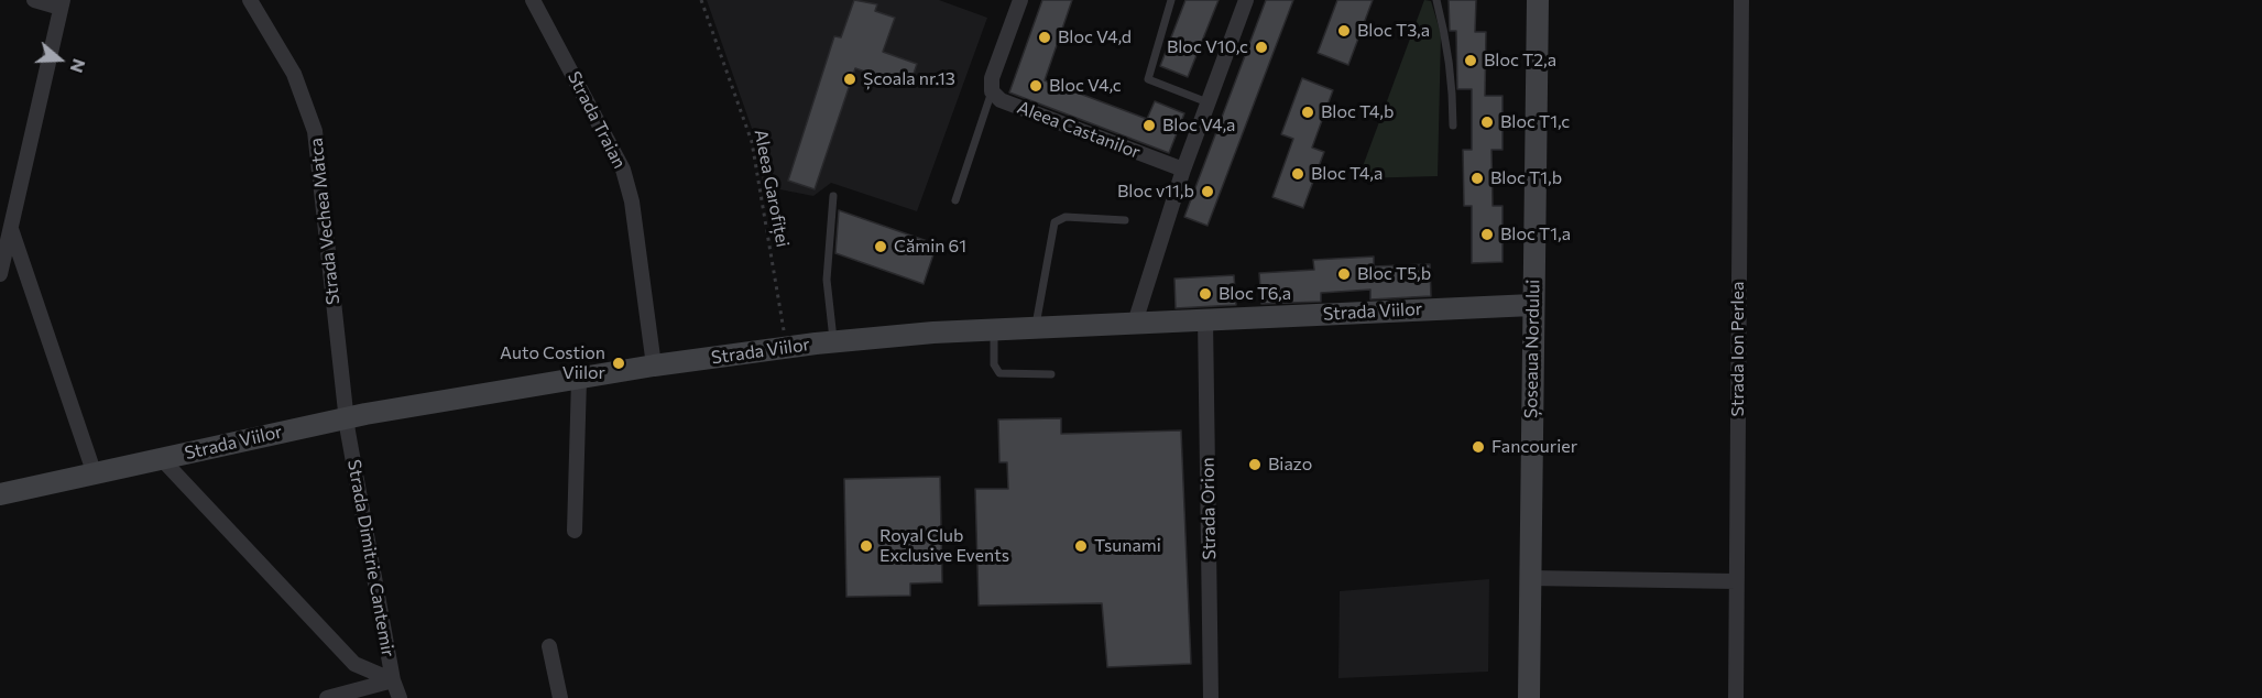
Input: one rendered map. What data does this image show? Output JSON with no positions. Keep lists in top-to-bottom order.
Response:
{
  "streets": {
    "street": [
      "Strada Traian",
      "Aleea Castanilor",
      "Strada Vechea Matca",
      "Strada Viilor",
      "Șoseaua Nordului",
      "Strada Ion Perlea",
      "Strada Orion",
      "Strada Dimitrie Cantemir"
    ],
    "path": ["Aleea Garofiței"]
  },
  "crossings": [
    ["Strada Traian", "Strada Viilor"],
    ["Aleea Garofiței", "Strada Viilor"],
    ["Strada Vechea Matca", "Strada Viilor"],
    ["Strada Vechea Matca", "Strada Dimitrie Cantemir"],
    ["Strada Viilor", "Șoseaua Nordului"],
    ["Strada Viilor", "Strada Orion"],
    ["Strada Viilor", "Strada Dimitrie Cantemir"]
  ],
  "places": [
    "Bloc T3,a",
    "Bloc V4,d",
    "Bloc V10,c",
    "Bloc T2,a",
    "Școala nr.13",
    "Bloc V4,c",
    "Bloc T4,b",
    "Bloc T1,c",
    "Bloc V4,a",
    "Bloc T4,a",
    "Bloc T1,b",
    "Bloc v11,b",
    "Bloc T1,a",
    "Cămin 61",
    "Bloc T5,b",
    "Bloc T6,a",
    "Auto Costion Viilor",
    "Fancourier",
    "Biazo",
    "Royal Club Exclusive Events",
    "Tsunami"
  ],
  "north": "right"
}
